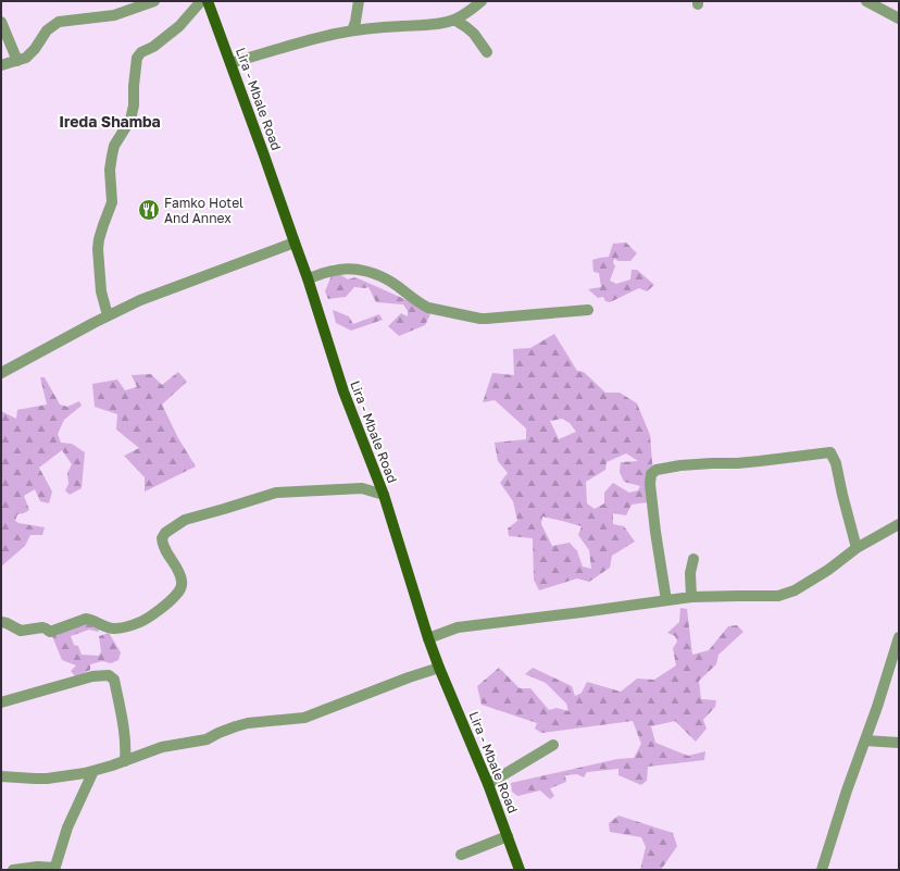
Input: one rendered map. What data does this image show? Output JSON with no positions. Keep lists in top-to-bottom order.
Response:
{
  "streets": {
    "main road": ["Lira - Mbale Road"]
  },
  "districts": ["Ireda Shamba"],
  "places": {
    "restaurant": ["Famko Hotel And Annex"]
  }
}
